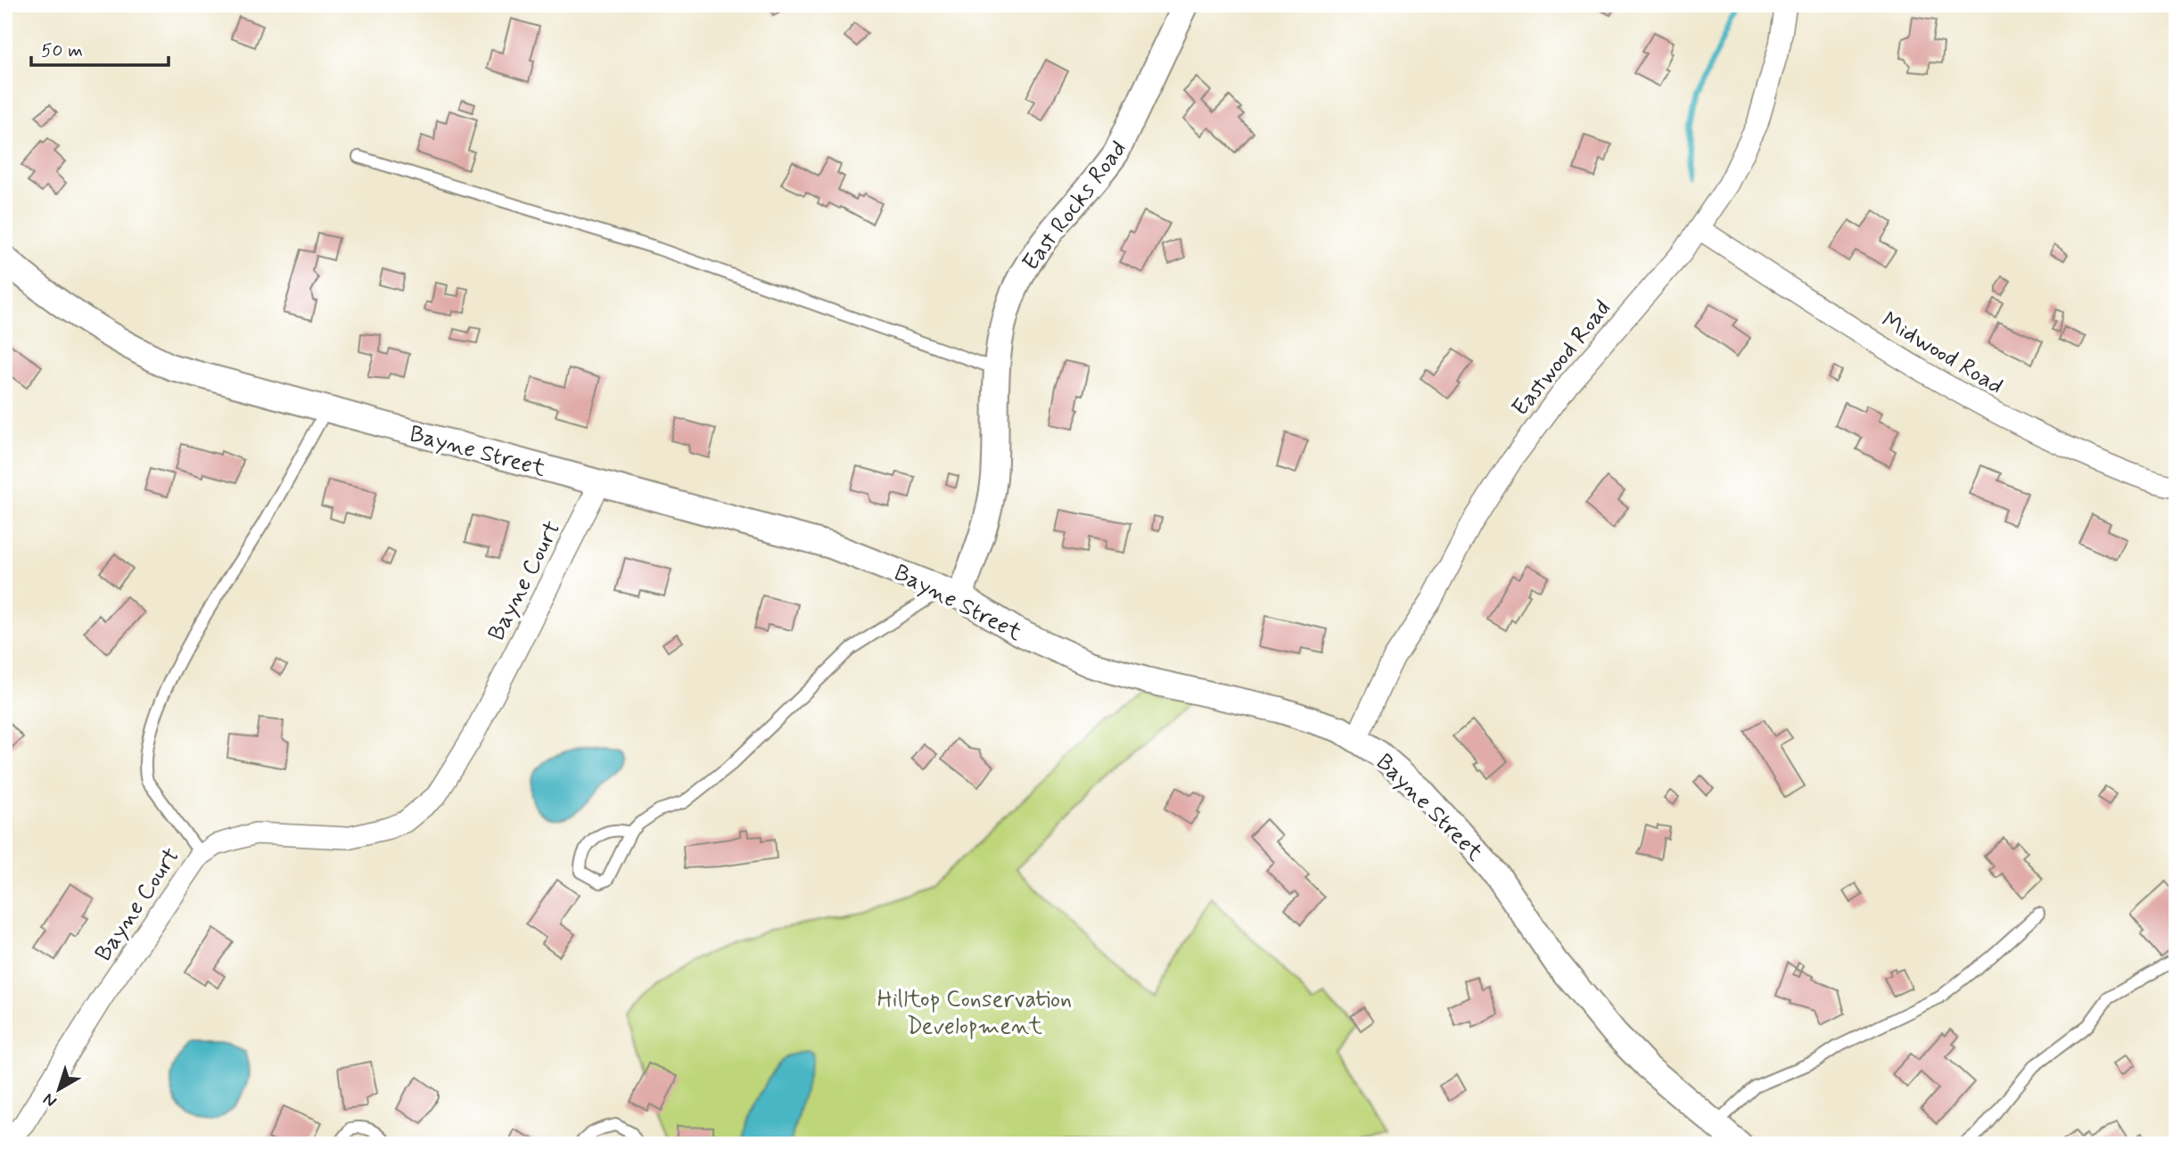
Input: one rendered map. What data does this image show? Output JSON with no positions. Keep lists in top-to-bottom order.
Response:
{
  "streets": {
    "street": [
      "East Rocks Road",
      "Midwood Road",
      "Eastwood Road",
      "Bayne Street",
      "Bayne Court"
    ]
  },
  "crossings": [
    ["East Rocks Road", "Bayne Street"],
    ["Midwood Road", "Eastwood Road"],
    ["Eastwood Road", "Bayne Street"],
    ["Bayne Street", "Bayne Court"]
  ],
  "parks": ["Hilltop Conservation Development"],
  "scale_bar": "50 m",
  "north": "bottom left"
}
